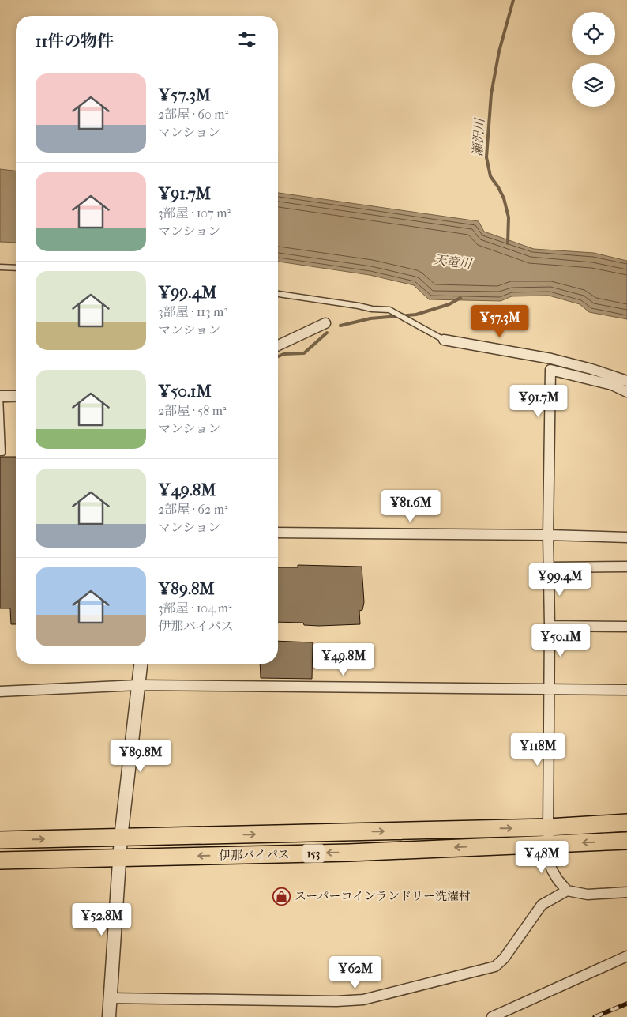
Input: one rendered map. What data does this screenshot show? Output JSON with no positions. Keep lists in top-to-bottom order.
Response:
{
  "streets": {
    "highway": ["153", "伊那バイパス"]
  },
  "water": ["瀬沢川", "天竜川"],
  "places": {
    "shop": ["スーパーコインランドリー洗濯村"]
  },
  "page": {
    "heading": "11件の物件",
    "list": [
      {
        "name": "¥57.3M",
        "note": "2部屋 · 60 m² · マンション"
      },
      {
        "name": "¥91.7M",
        "note": "3部屋 · 107 m² · マンション"
      },
      {
        "name": "¥99.4M",
        "note": "3部屋 · 113 m² · マンション"
      },
      {
        "name": "¥50.1M",
        "note": "2部屋 · 58 m² · マンション"
      },
      {
        "name": "¥49.8M",
        "note": "2部屋 · 62 m² · マンション"
      },
      {
        "name": "¥89.8M",
        "note": "3部屋 · 104 m² · 伊那バイパス"
      }
    ],
    "price": [
      "¥57.3M",
      "¥91.7M",
      "¥81.6M",
      "¥99.4M",
      "¥50.1M",
      "¥49.8M",
      "¥118M",
      "¥89.8M",
      "¥48M",
      "¥52.8M",
      "¥62M"
    ]
  }
}
